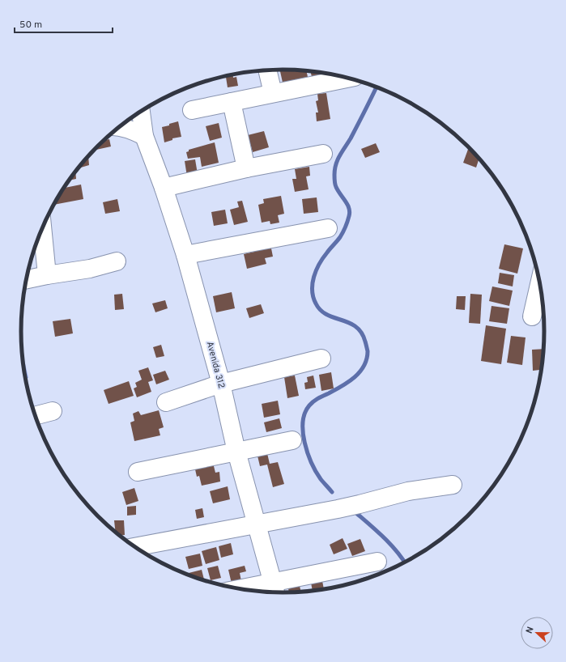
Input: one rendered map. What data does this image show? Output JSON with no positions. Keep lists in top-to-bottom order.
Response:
{
  "streets": {
    "street": ["Avenida 312"]
  },
  "scale_bar": "50 m",
  "north": "left"
}
